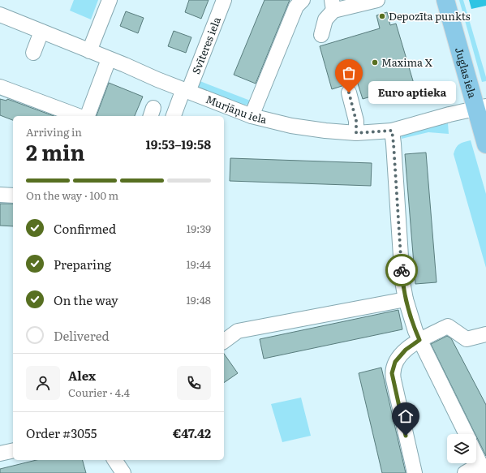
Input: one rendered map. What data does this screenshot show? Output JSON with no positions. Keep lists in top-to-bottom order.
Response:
{
  "streets": {
    "main road": ["Juglas iela"],
    "street": ["Svīteres iela", "Murjāņu iela"]
  },
  "crossings": [
    ["Svīteres iela", "Murjāņu iela"],
    ["Juglas iela", "Murjāņu iela"]
  ],
  "places": ["Depozīta punkts", "Maxima X", "Euro aptieka"],
  "page": {
    "bubble": "Euro aptieka",
    "heading": ["2 min", "Arriving in", "19:53–19:58"],
    "panel": [
      "Alex",
      "Courier · 4.4",
      "Order #3055",
      "€47.42"
    ],
    "bar": "On the way · 100 m",
    "list": [
      ["Confirmed", "19:39"],
      ["Preparing", "19:44"],
      ["On the way", "19:48"],
      "Delivered"
    ]
  }
}
